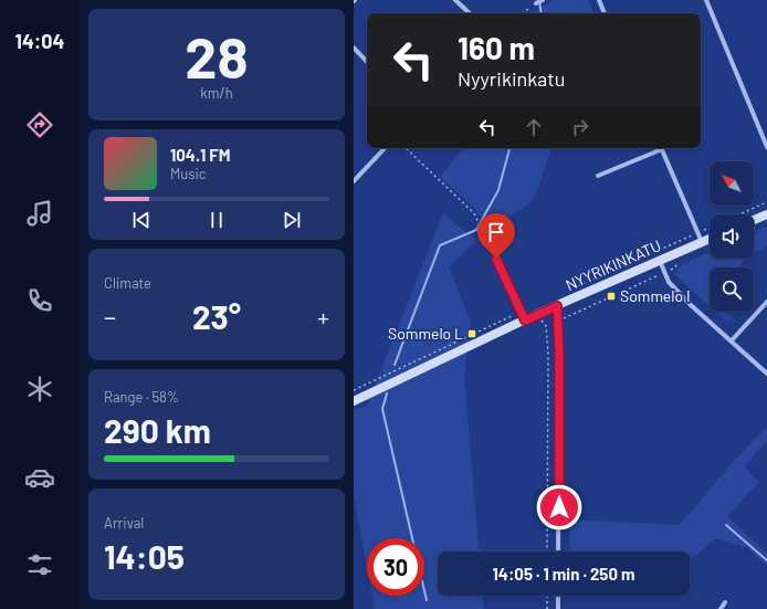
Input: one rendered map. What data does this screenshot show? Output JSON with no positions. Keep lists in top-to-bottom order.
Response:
{
  "streets": {
    "street": ["NYYRIKINKATU"]
  },
  "places": {
    "transit": ["Sommelo I", "Sommelo L"]
  },
  "north": "top left",
  "page": {
    "tabs": "14:04",
    "tile": [
      ["28", "km/h"],
      "Climate",
      ["Range · 58%", "290 km"],
      ["Arrival", "14:05"]
    ],
    "turn": ["160 m", "Nyyrikinkatu"],
    "song": ["104.1 FM", "Music"],
    "heat": ["−", "23°", "+"],
    "limit": "30",
    "trip": "14:05 · 1 min · 250 m"
  }
}
